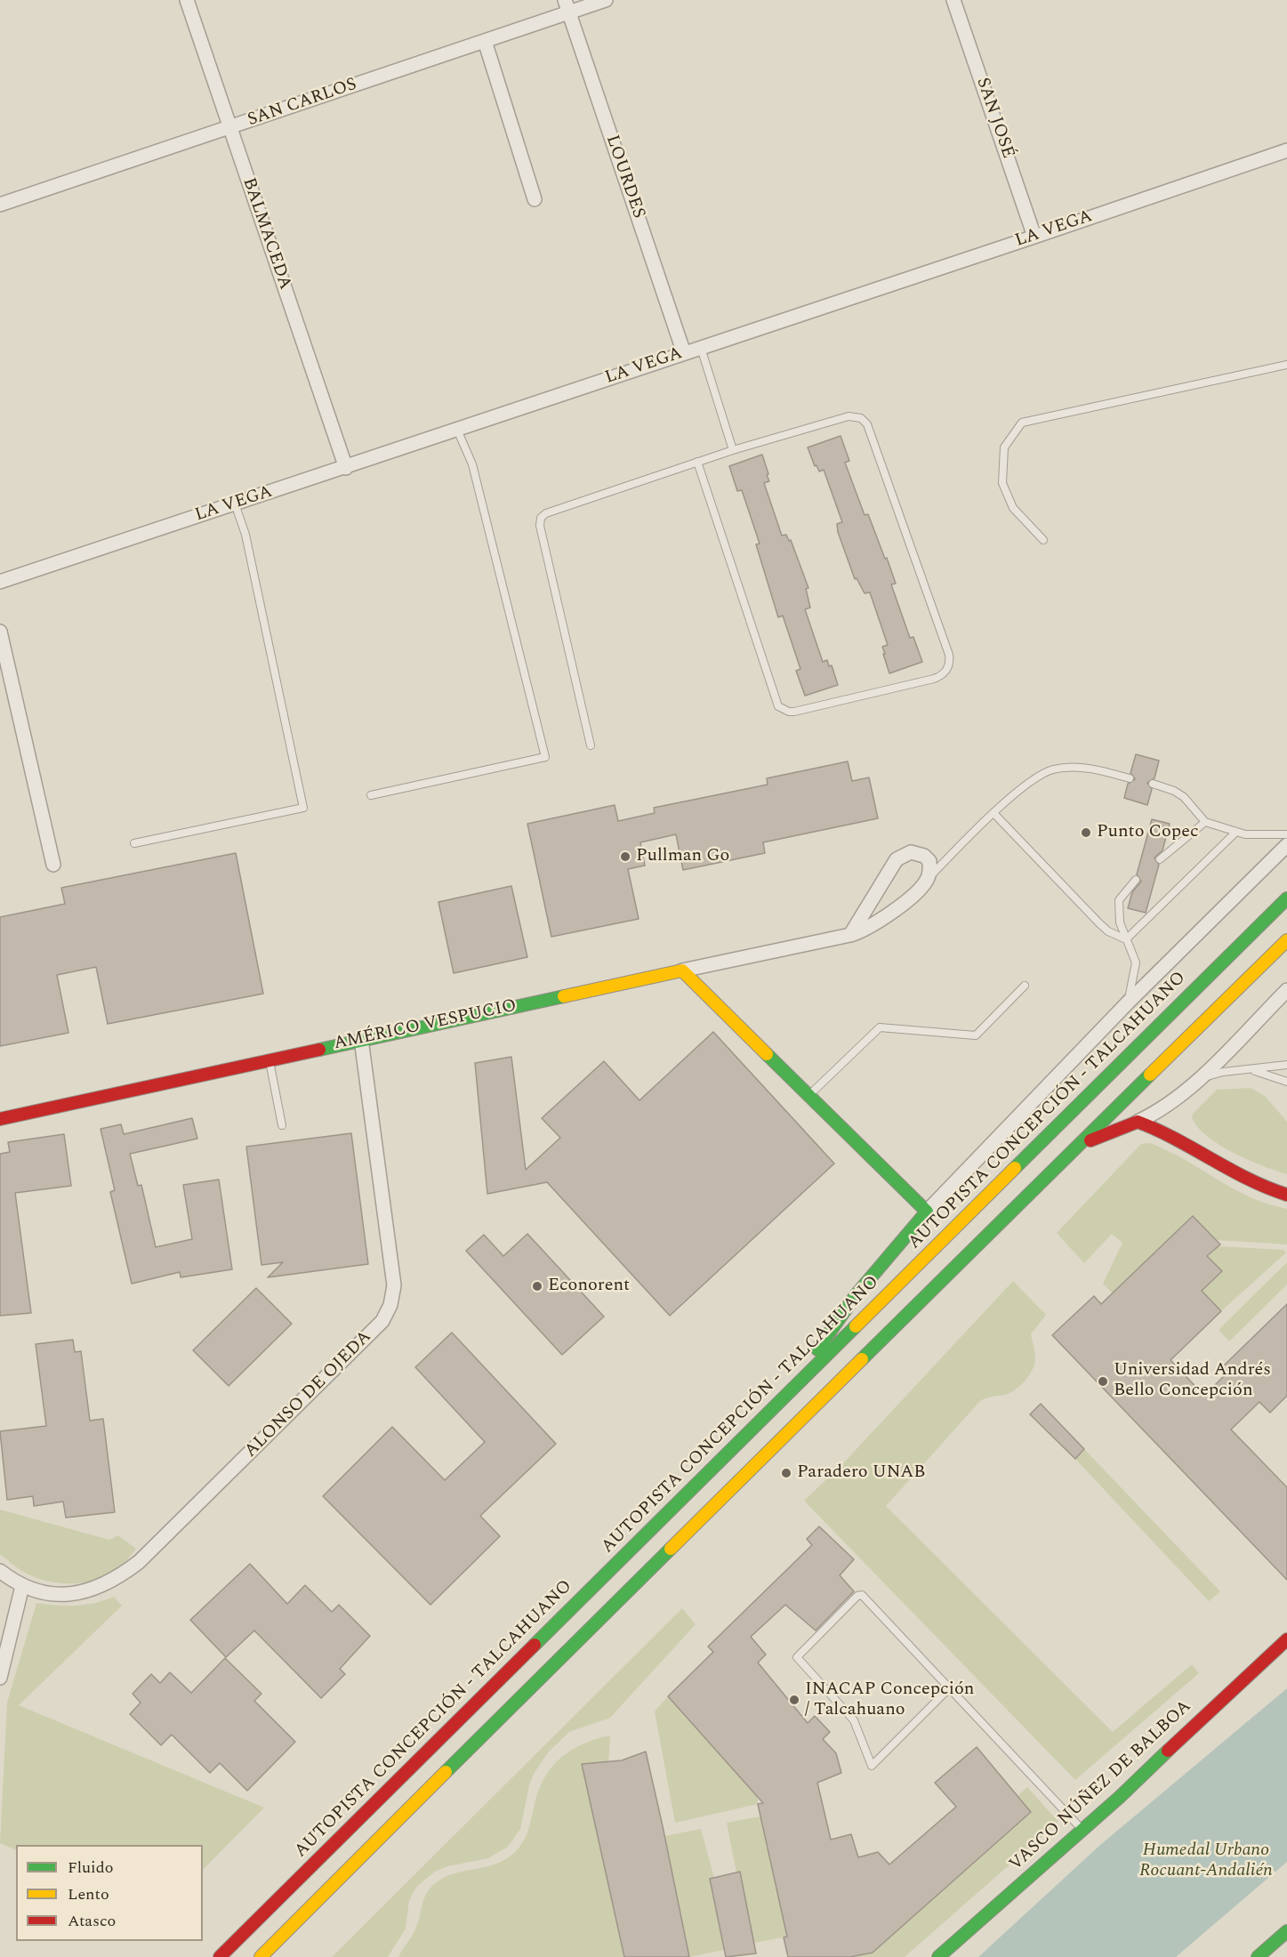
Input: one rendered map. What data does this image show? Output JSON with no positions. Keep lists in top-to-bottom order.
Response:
{
  "streets": {
    "main road": ["AMÉRICO VESPUCIO", "AUTOPISTA CONCEPCIÓN - TALCAHUANO", "VASCO NÚÑEZ DE BALBOA"],
    "street": [
      "SAN CARLOS",
      "SAN JOSÉ",
      "LOURDES",
      "LA VEGA",
      "BALMACEDA",
      "ALONSO DE OJEDA"
    ]
  },
  "crossings": [
    ["SAN CARLOS", "LOURDES"],
    ["SAN CARLOS", "BALMACEDA"],
    ["SAN JOSÉ", "LA VEGA"],
    ["LOURDES", "LA VEGA"],
    ["LA VEGA", "BALMACEDA"],
    ["AMÉRICO VESPUCIO", "ALONSO DE OJEDA"]
  ],
  "parks": ["Humedal Urbano Rocuant-Andalién"],
  "places": [
    "Punto Copec",
    "Pullman Go",
    "Econorent",
    "Universidad Andrés Bello Concepción",
    "Paradero UNAB",
    "INACAP Concepción / Talcahuano"
  ],
  "legend": ["Fluido", "Lento", "Atasco"]
}
